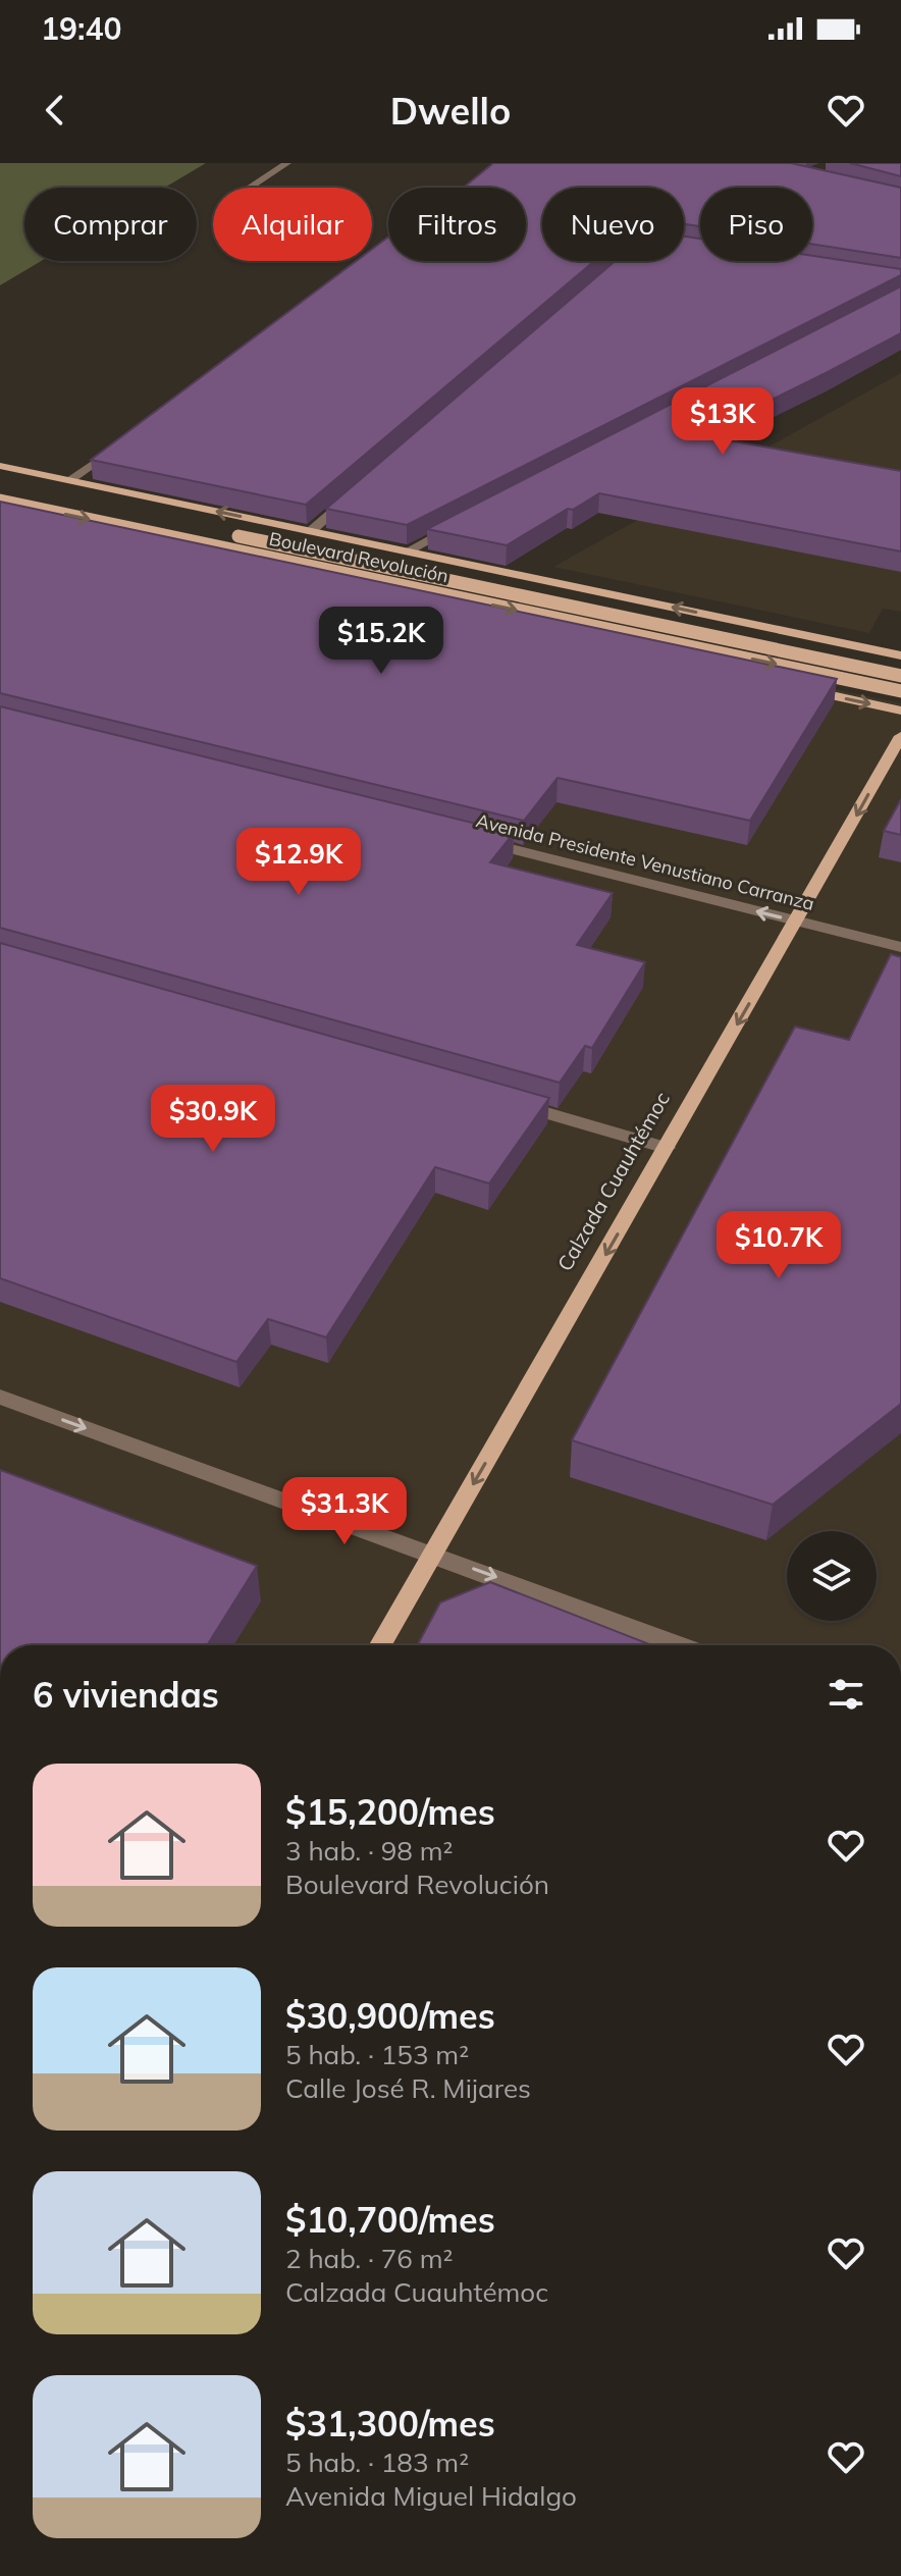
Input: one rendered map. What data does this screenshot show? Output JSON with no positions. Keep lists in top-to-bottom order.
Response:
{
  "streets": {
    "main road": ["Boulevard Revolución", "Calzada Cuauhtémoc"],
    "street": ["Avenida Presidente Venustiano Carranza"]
  },
  "crossings": [
    ["Avenida Presidente Venustiano Carranza", "Calzada Cuauhtémoc"]
  ],
  "one_way": ["Avenida Presidente Venustiano Carranza", "Calzada Cuauhtémoc"],
  "page": {
    "status": "19:40",
    "header": "Dwello",
    "chip": [
      "Comprar",
      "Alquilar",
      "Filtros",
      "Nuevo",
      "Piso"
    ],
    "price": [
      "$13K",
      "$15.2K",
      "$12.9K",
      "$30.9K",
      "$10.7K",
      "$31.3K"
    ],
    "heading": "6 viviendas",
    "list": [
      {
        "name": "$15,200/mes",
        "note": "3 hab. · 98 m² · Boulevard Revolución"
      },
      {
        "name": "$30,900/mes",
        "note": "5 hab. · 153 m² · Calle José R. Mijares"
      },
      {
        "name": "$10,700/mes",
        "note": "2 hab. · 76 m² · Calzada Cuauhtémoc"
      },
      {
        "name": "$31,300/mes",
        "note": "5 hab. · 183 m² · Avenida Miguel Hidalgo"
      }
    ]
  }
}
